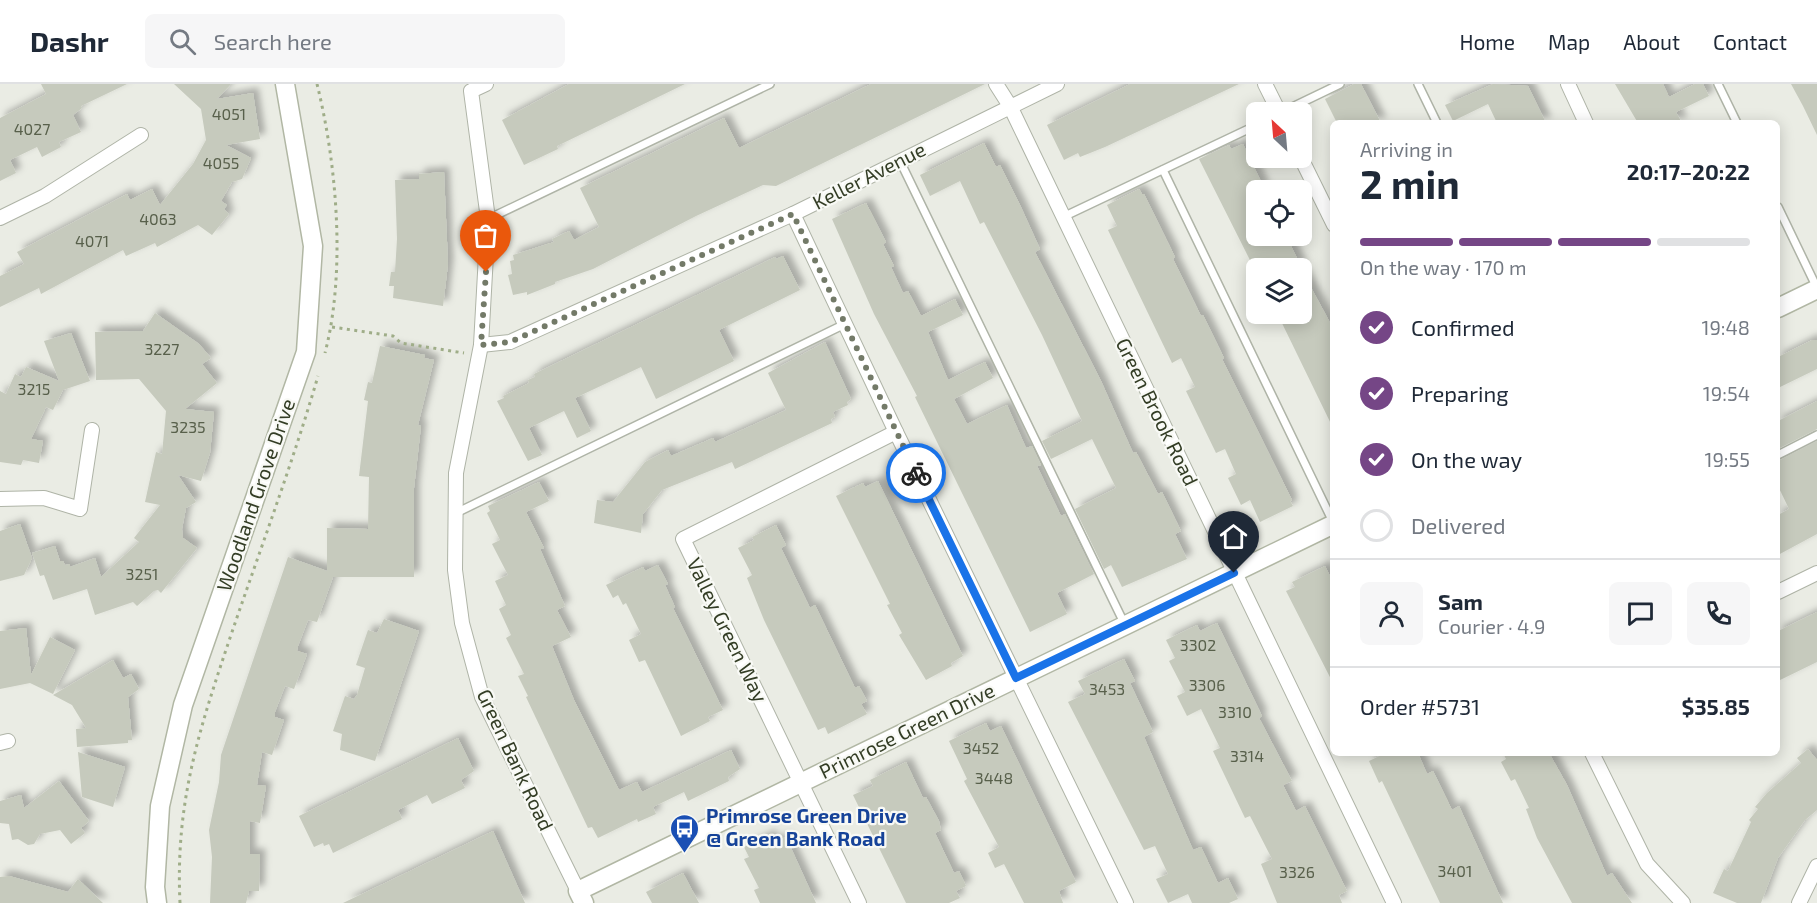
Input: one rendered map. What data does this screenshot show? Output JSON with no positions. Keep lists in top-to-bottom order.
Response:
{
  "streets": {
    "street": [
      "Keller Avenue",
      "Green Brook Road",
      "Woodland Grove Drive",
      "Valley Green Way",
      "Primrose Green Drive",
      "Green Bank Road"
    ]
  },
  "crossings": [
    ["Keller Avenue", "Green Brook Road"],
    ["Keller Avenue", "Green Bank Road"],
    ["Green Brook Road", "Primrose Green Drive"],
    ["Valley Green Way", "Primrose Green Drive"],
    ["Primrose Green Drive", "Green Bank Road"]
  ],
  "places": {
    "bus stop": ["Primrose Green Drive @ Green Bank Road"]
  },
  "house_numbers": [
    "4051",
    "4027",
    "4055",
    "4063",
    "4071",
    "3227",
    "3215",
    "3235",
    "3251",
    "3302",
    "3306",
    "3453",
    "3310",
    "3452",
    "3314",
    "3448",
    "3401",
    "3326"
  ],
  "north": "top left",
  "page": {
    "header": "Dashr",
    "search": "Search here",
    "nav": [
      "Home",
      "Map",
      "About",
      "Contact"
    ],
    "heading": ["2 min", "Arriving in", "20:17–20:22"],
    "panel": [
      "Sam",
      "Courier · 4.9",
      "Order #5731",
      "$35.85"
    ],
    "bar": "On the way · 170 m",
    "list": [
      ["Confirmed", "19:48"],
      ["Preparing", "19:54"],
      ["On the way", "19:55"],
      "Delivered"
    ]
  }
}
